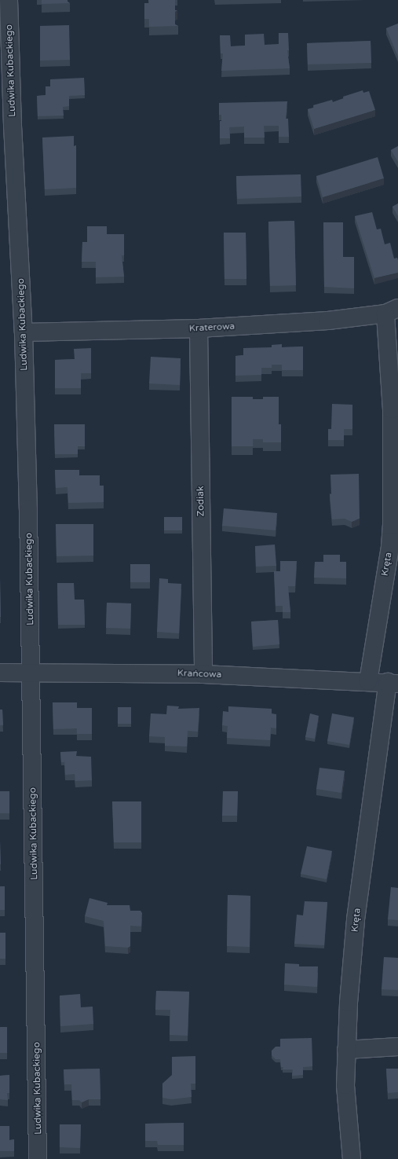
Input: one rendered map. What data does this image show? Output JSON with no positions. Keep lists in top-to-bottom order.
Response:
{
  "streets": {
    "street": [
      "Ludwika Kubackiego",
      "Kraterowa",
      "Zodiak",
      "Kręta",
      "Krańcowa"
    ]
  },
  "crossings": [
    ["Ludwika Kubackiego", "Kraterowa"],
    ["Ludwika Kubackiego", "Krańcowa"],
    ["Kraterowa", "Zodiak"],
    ["Kraterowa", "Kręta"],
    ["Zodiak", "Krańcowa"],
    ["Kręta", "Krańcowa"]
  ]
}
